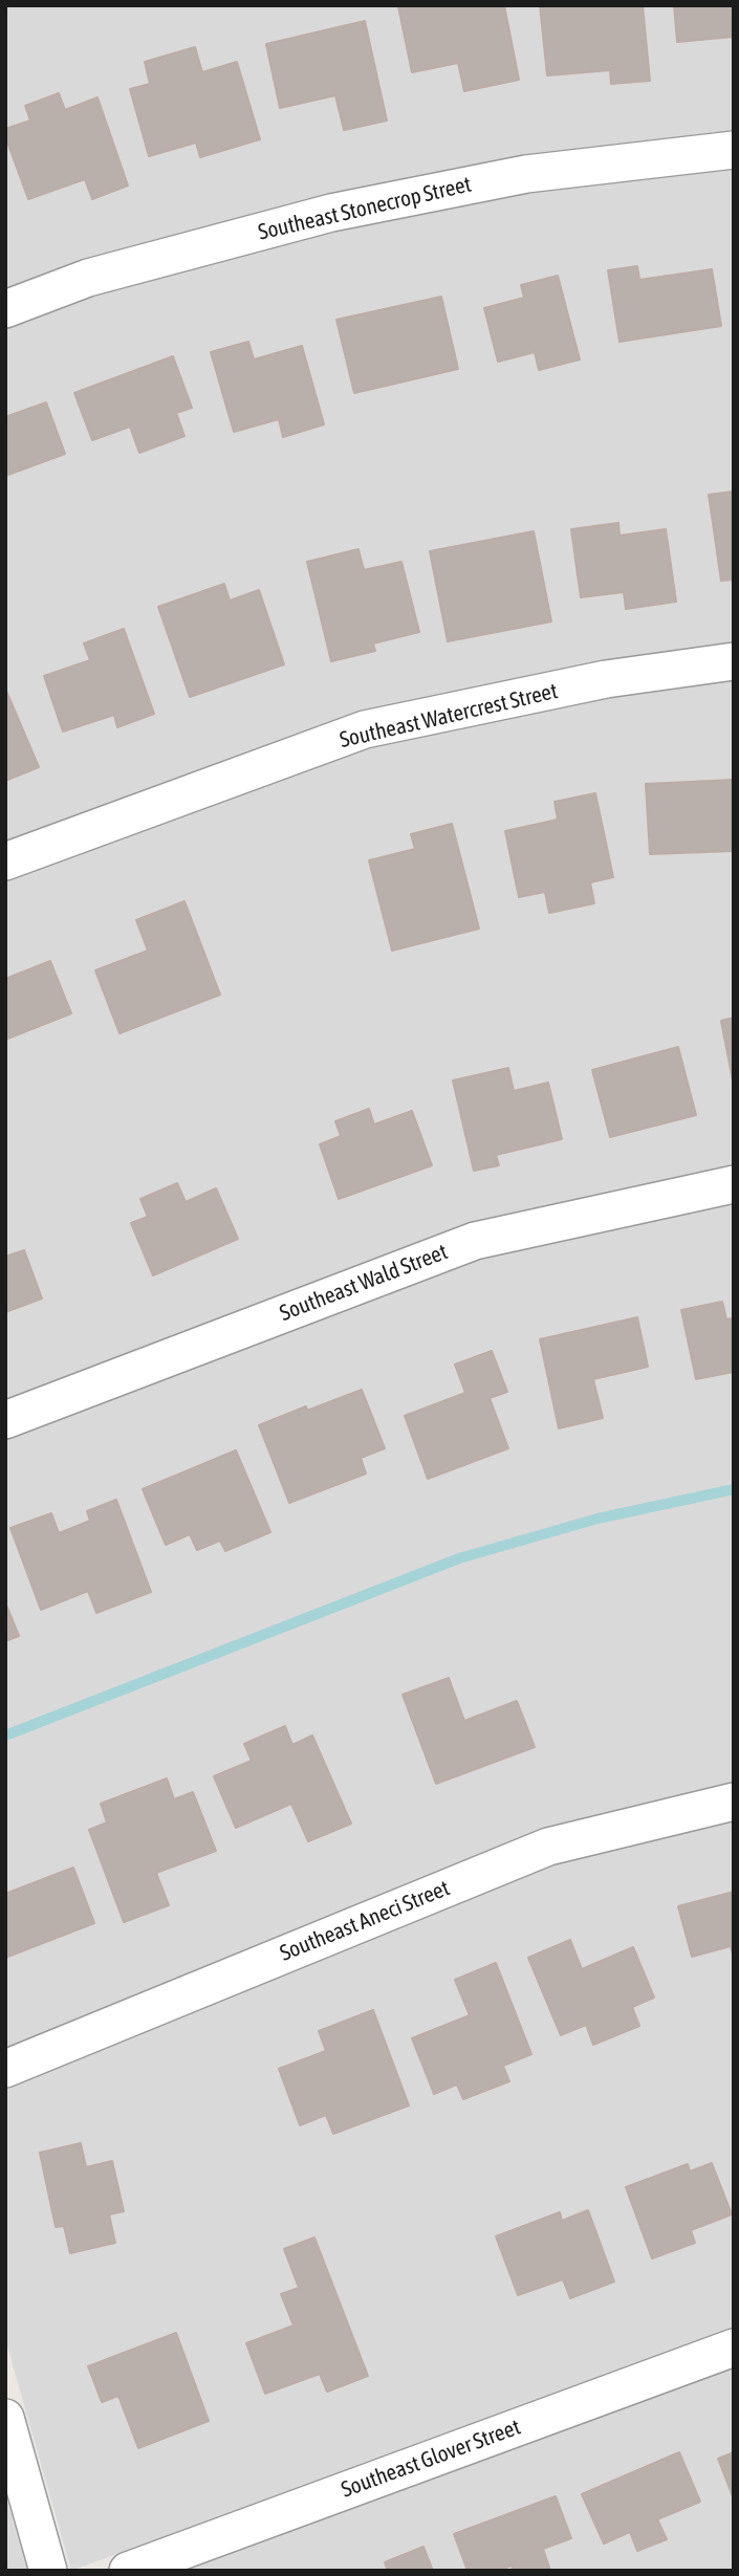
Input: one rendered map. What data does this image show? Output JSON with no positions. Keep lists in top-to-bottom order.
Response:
{
  "streets": {
    "street": [
      "Southeast Stonecrop Street",
      "Southeast Watercrest Street",
      "Southeast Wald Street",
      "Southeast Aneci Street",
      "Southeast Glover Street"
    ]
  }
}
